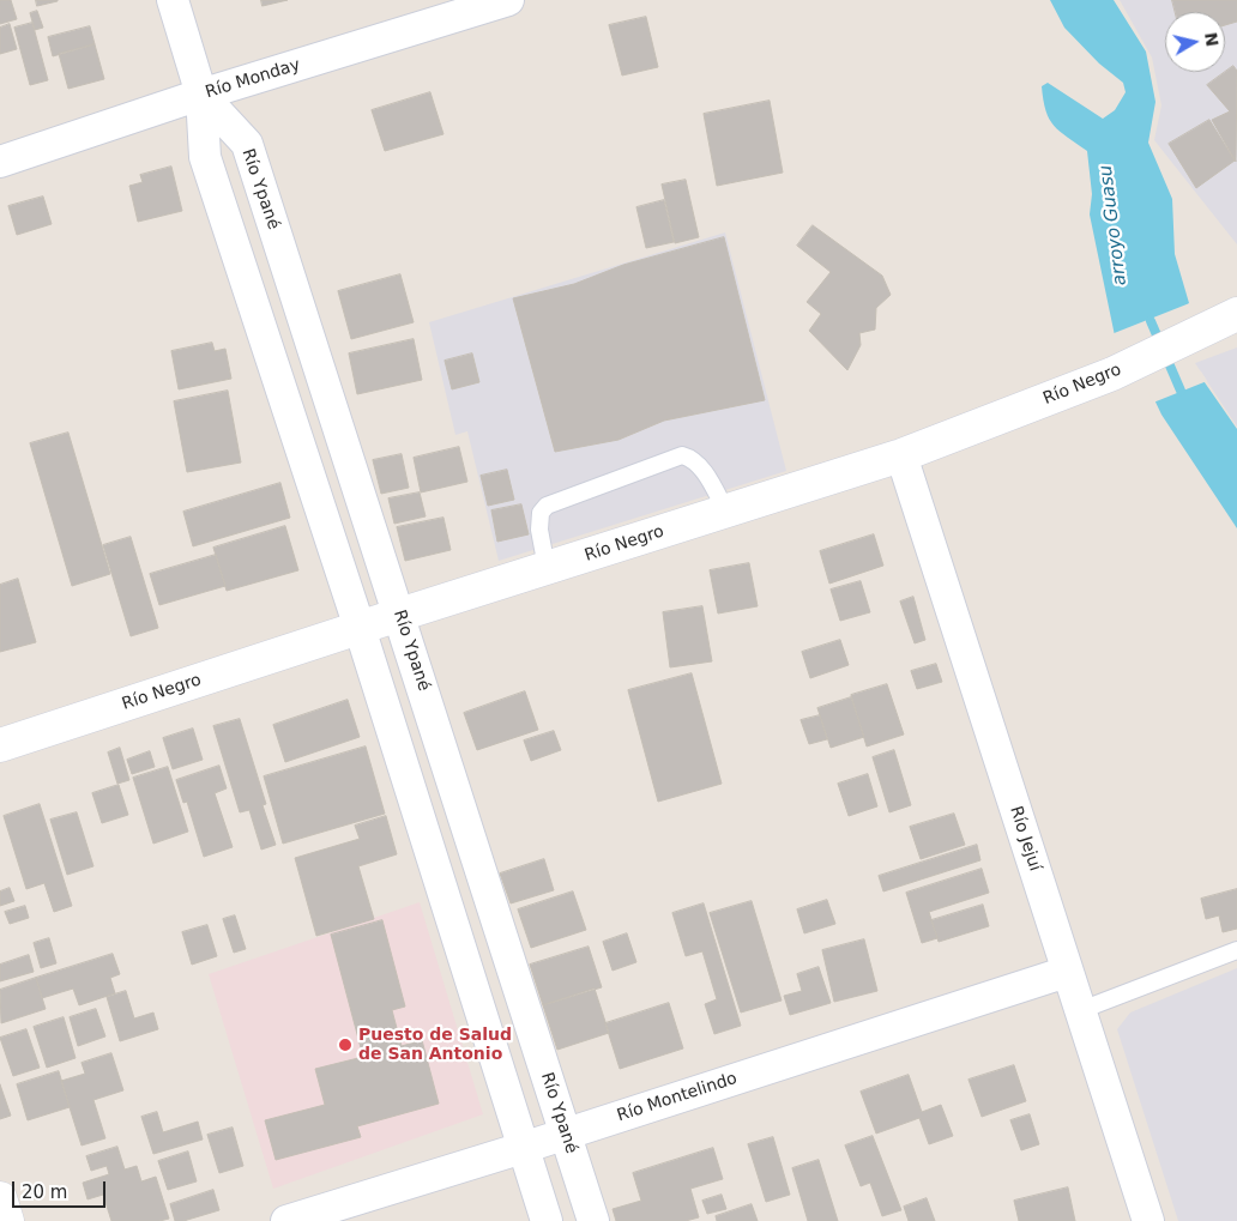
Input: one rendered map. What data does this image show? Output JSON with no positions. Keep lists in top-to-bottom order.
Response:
{
  "streets": {
    "street": [
      "Río Monday",
      "Río Ypané",
      "Río Negro",
      "Río Jejuí",
      "Río Montelindo"
    ]
  },
  "crossings": [
    ["Río Monday", "Río Ypané"],
    ["Río Ypané", "Río Negro"],
    ["Río Ypané", "Río Montelindo"],
    ["Río Negro", "Río Jejuí"],
    ["Río Jejuí", "Río Montelindo"]
  ],
  "water": ["arroyo Guasu"],
  "places": ["Puesto de Salud de San Antonio"],
  "scale_bar": "20 m",
  "north": "right"
}
